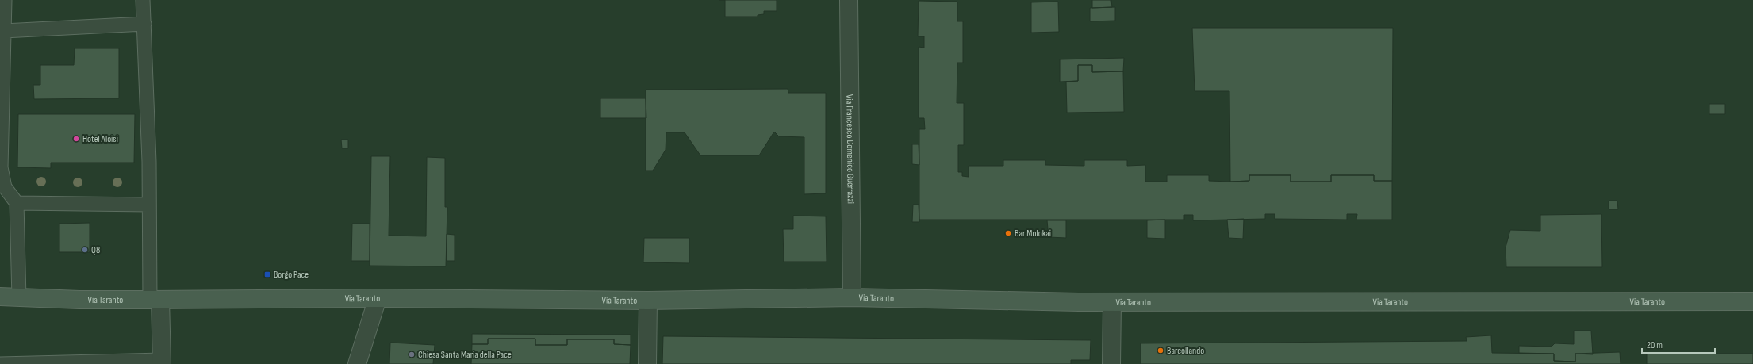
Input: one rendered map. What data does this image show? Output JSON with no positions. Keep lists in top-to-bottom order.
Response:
{
  "streets": {
    "main road": ["Via Taranto"],
    "street": ["Via Francesco Domenico Guerrazzi"]
  },
  "crossings": [
    ["Via Francesco Domenico Guerrazzi", "Via Taranto"]
  ],
  "places": {
    "other": [
      "Hotel Aloisi",
      "Bar Molokai",
      "Q8",
      "Barcollando",
      "Chiesa Santa Maria della Pace"
    ],
    "transit": ["Borgo Pace"]
  },
  "scale_bar": "20 m"
}
